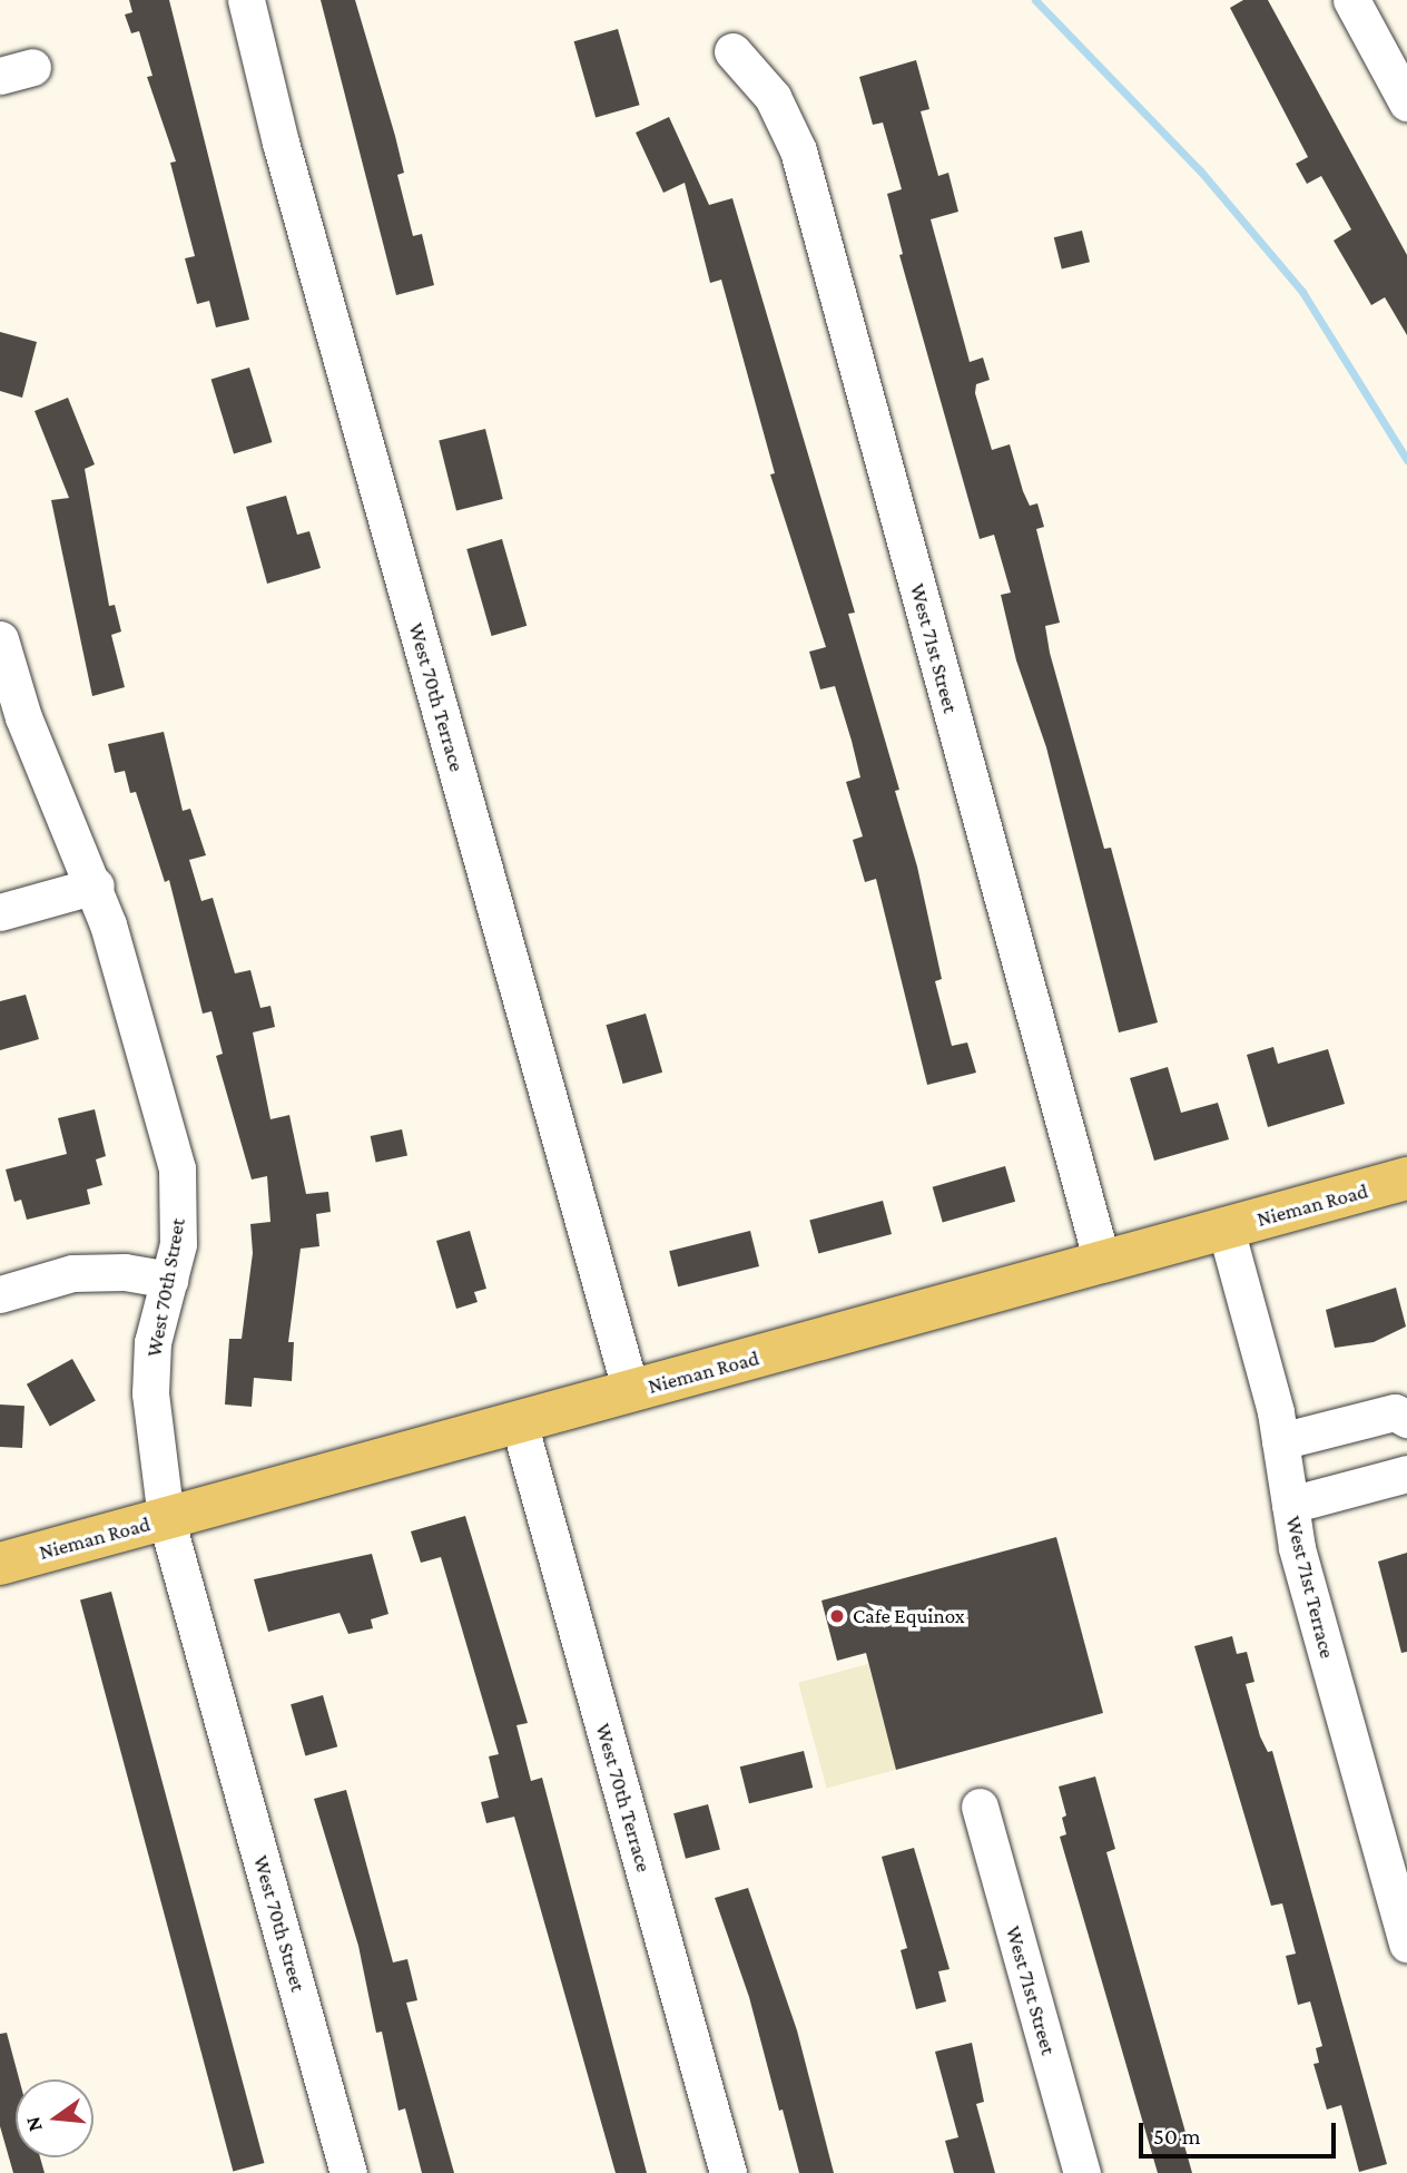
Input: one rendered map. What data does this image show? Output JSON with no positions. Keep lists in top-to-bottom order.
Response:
{
  "streets": {
    "main road": ["Nieman Road"],
    "street": [
      "West 71st Street",
      "West 70th Terrace",
      "West 70th Street",
      "West 71st Terrace"
    ]
  },
  "crossings": [
    ["West 71st Street", "Nieman Road"],
    ["West 70th Terrace", "Nieman Road"],
    ["Nieman Road", "West 70th Street"],
    ["Nieman Road", "West 71st Terrace"]
  ],
  "places": ["Cafe Equinox"],
  "scale_bar": "50 m",
  "north": "left"
}
